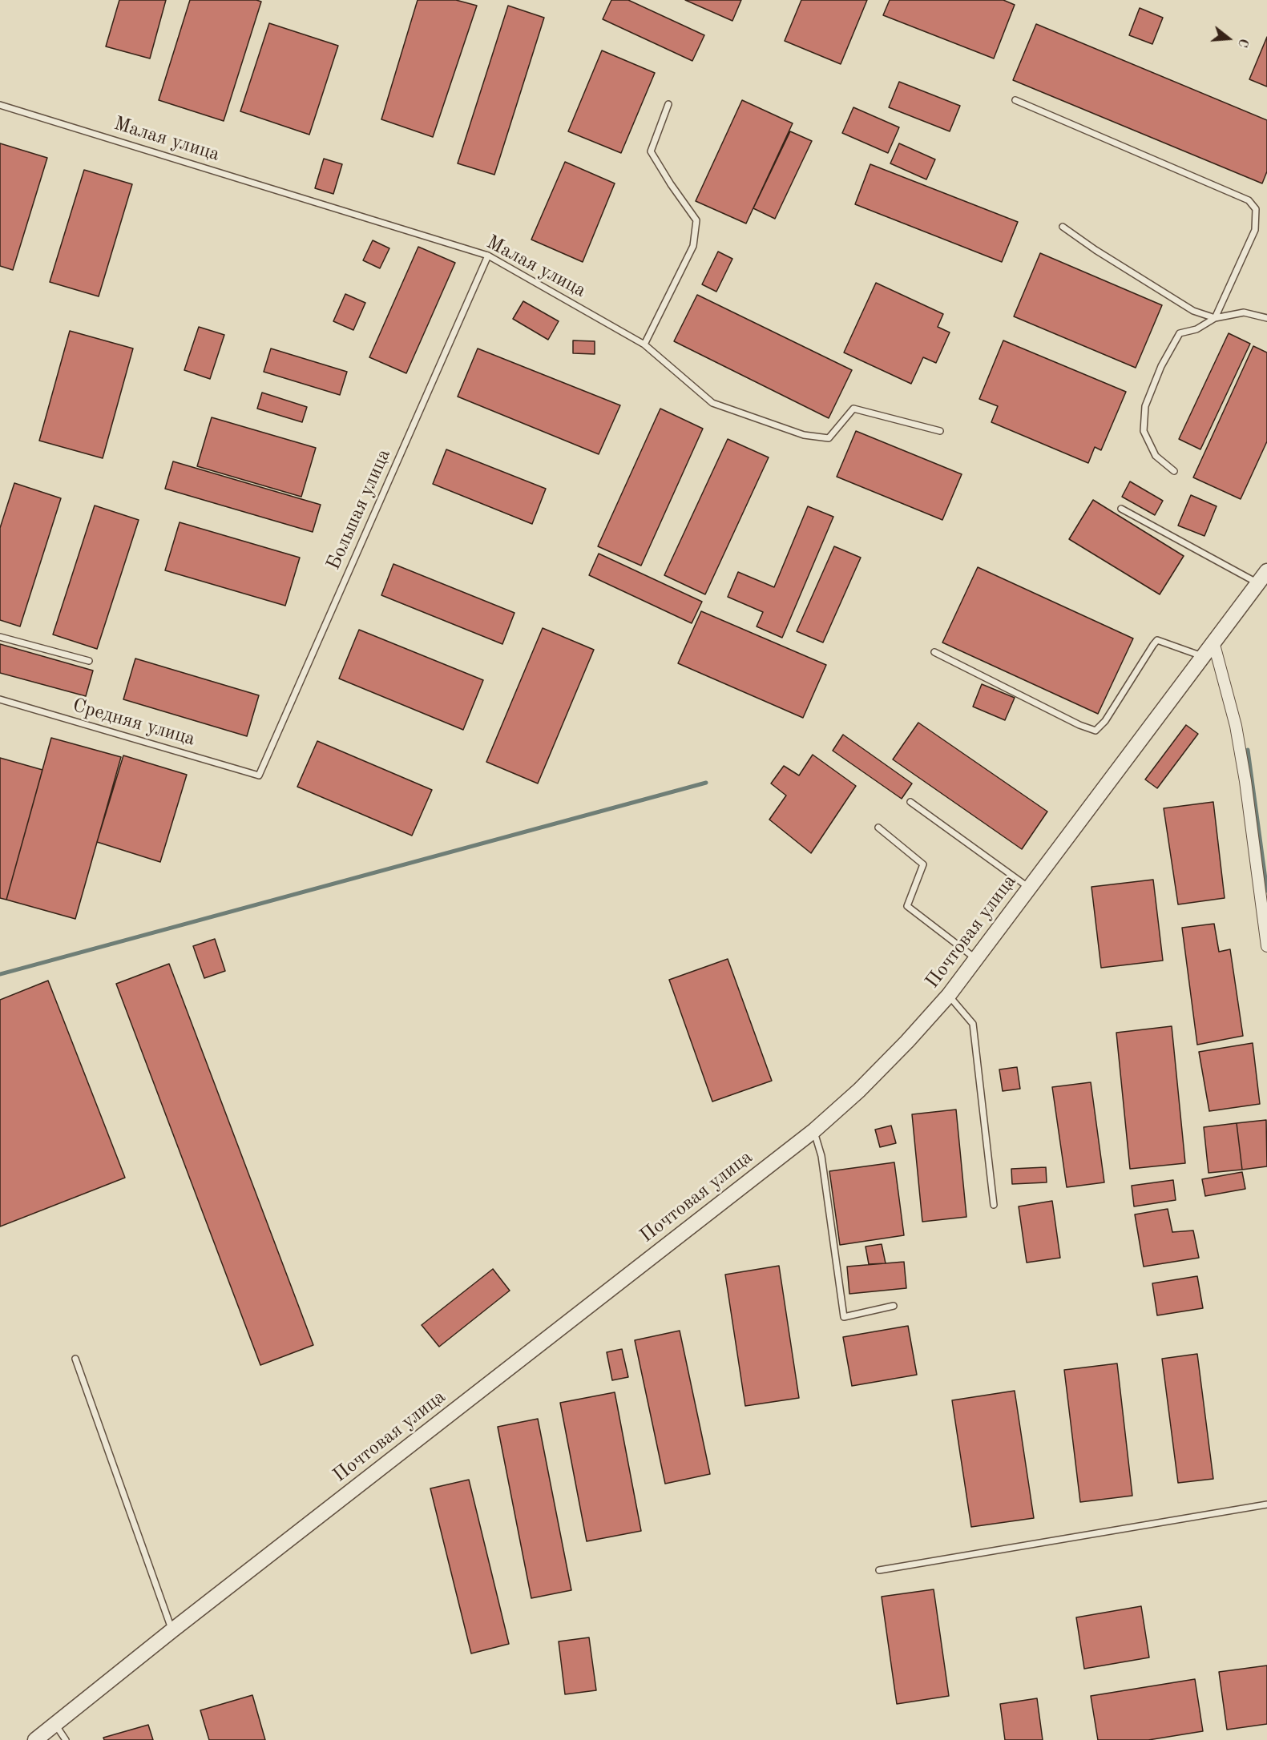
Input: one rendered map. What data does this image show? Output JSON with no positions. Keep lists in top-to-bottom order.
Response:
{
  "streets": {
    "street": ["Почтовая улица"],
    "lane": ["Малая улица", "Большая улица", "Средняя улица"]
  },
  "crossings": [
    ["Малая улица", "Большая улица"],
    ["Большая улица", "Средняя улица"]
  ],
  "north": "right"
}
